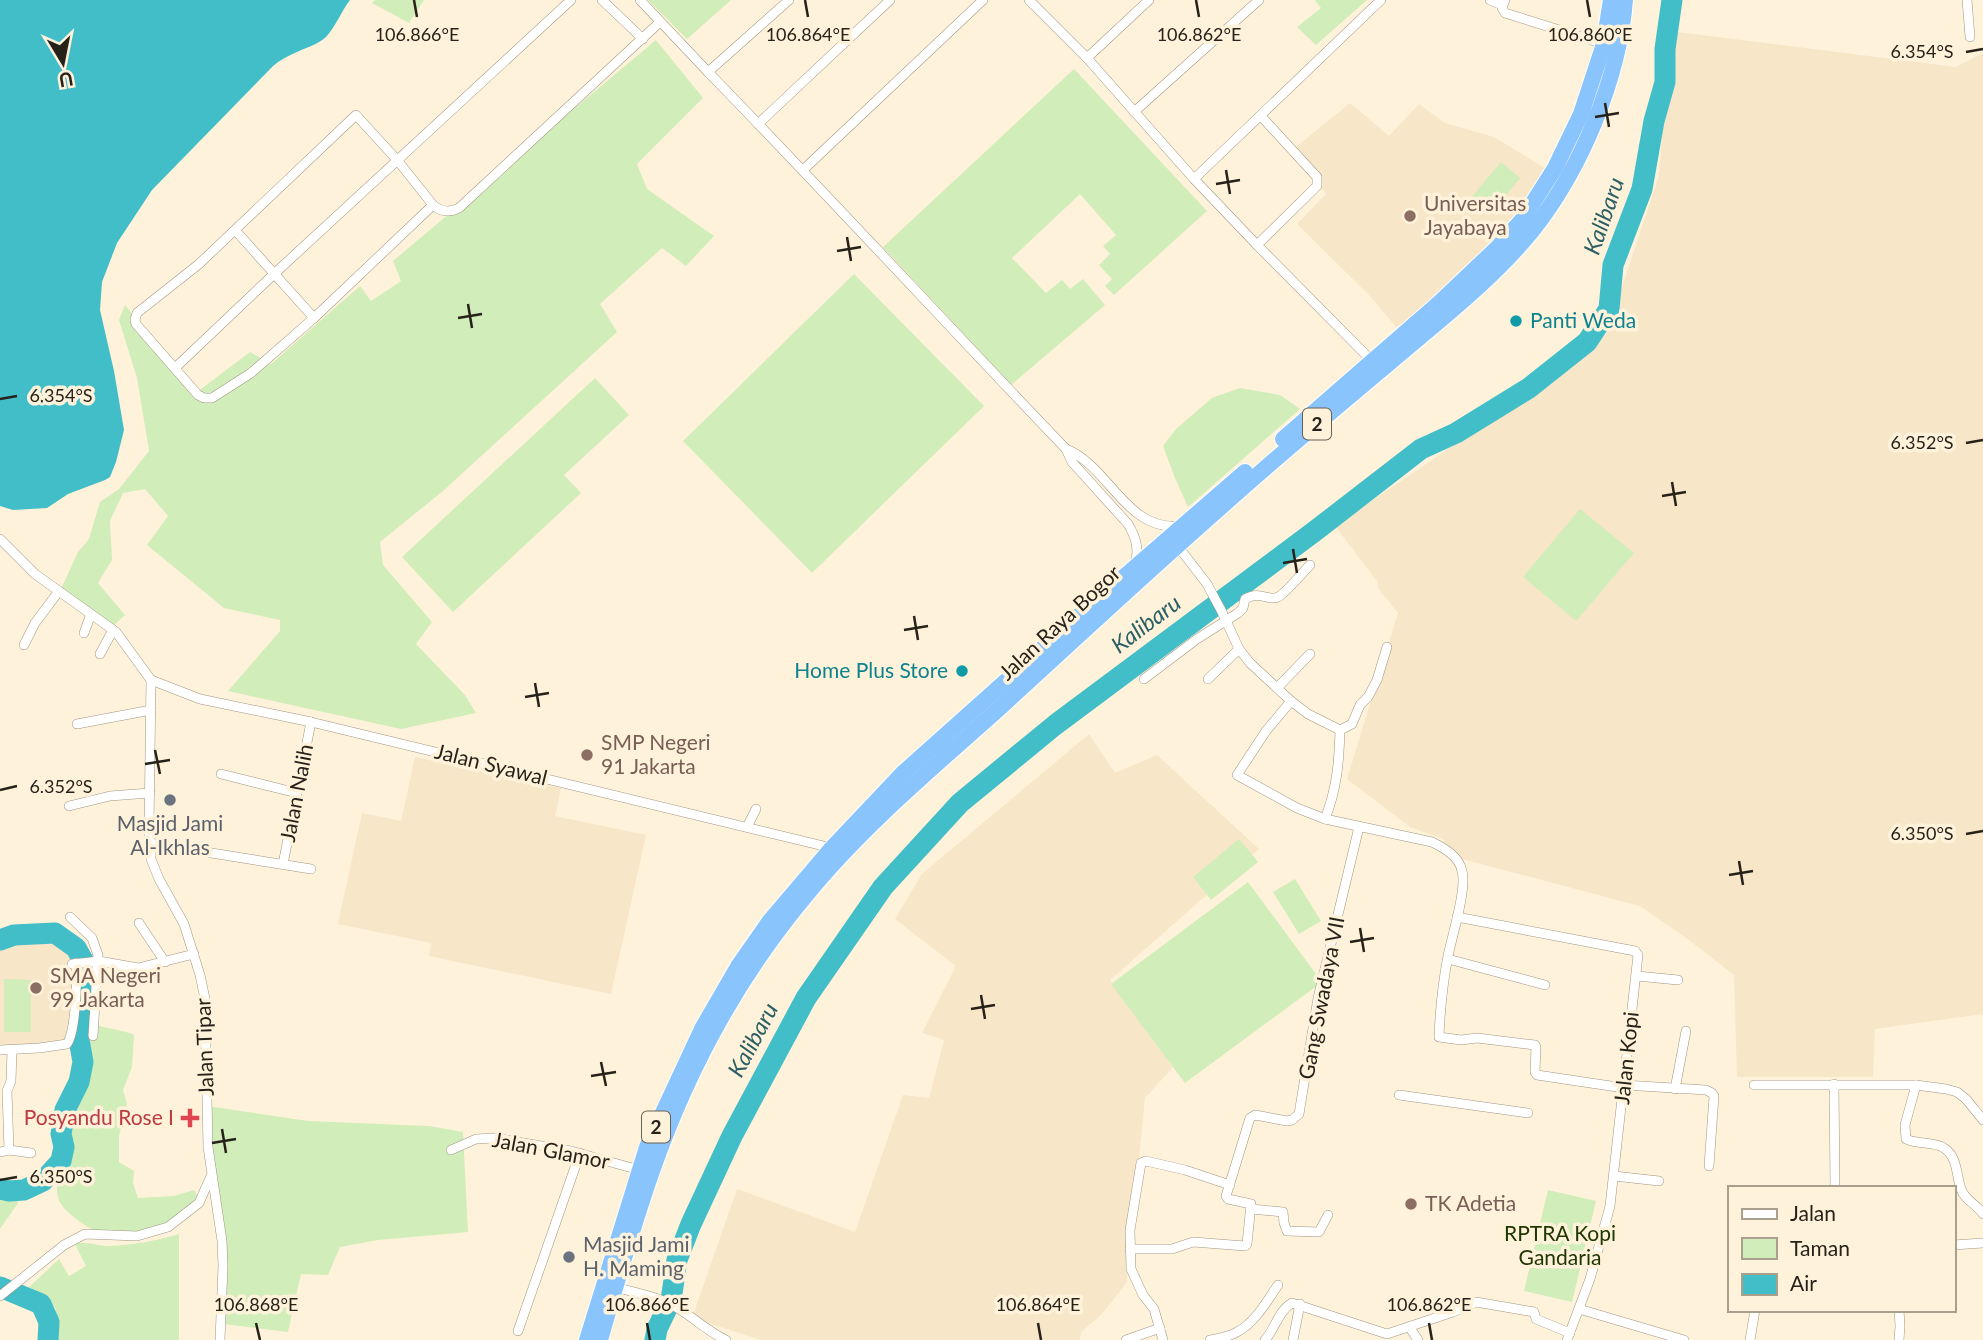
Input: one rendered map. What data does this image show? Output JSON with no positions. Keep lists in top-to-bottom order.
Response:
{
  "streets": {
    "highway": ["2", "Jalan Raya Bogor"],
    "street": [
      "Jalan Syawal",
      "Jalan Nalih",
      "Gang Swadaya VII",
      "Jalan Tipar",
      "Jalan Kopi",
      "Jalan Glamor"
    ]
  },
  "crossings": [
    ["Jalan Raya Bogor", "Jalan Syawal"],
    ["Jalan Raya Bogor", "Jalan Glamor"],
    ["Jalan Syawal", "Jalan Nalih"],
    ["Jalan Syawal", "Jalan Tipar"]
  ],
  "water": ["Kalibaru"],
  "parks": ["RPTRA Kopi Gandaria"],
  "places": {
    "other": [
      "Universitas Jayabaya",
      "Panti Weda",
      "Home Plus Store",
      "SMP Negeri 91 Jakarta",
      "Masjid Jami Al-Ikhlas",
      "SMA Negeri 99 Jakarta",
      "TK Adetia",
      "Masjid Jami H. Maming"
    ],
    "health": ["Posyandu Rose I"]
  },
  "legend": ["Jalan", "Taman", "Air"],
  "north": "bottom",
  "coordinates": [
    "106.866°E",
    "106.864°E",
    "106.862°E",
    "106.860°E",
    "6.354°S",
    "6.352°S",
    "6.350°S",
    "106.868°E"
  ]
}
